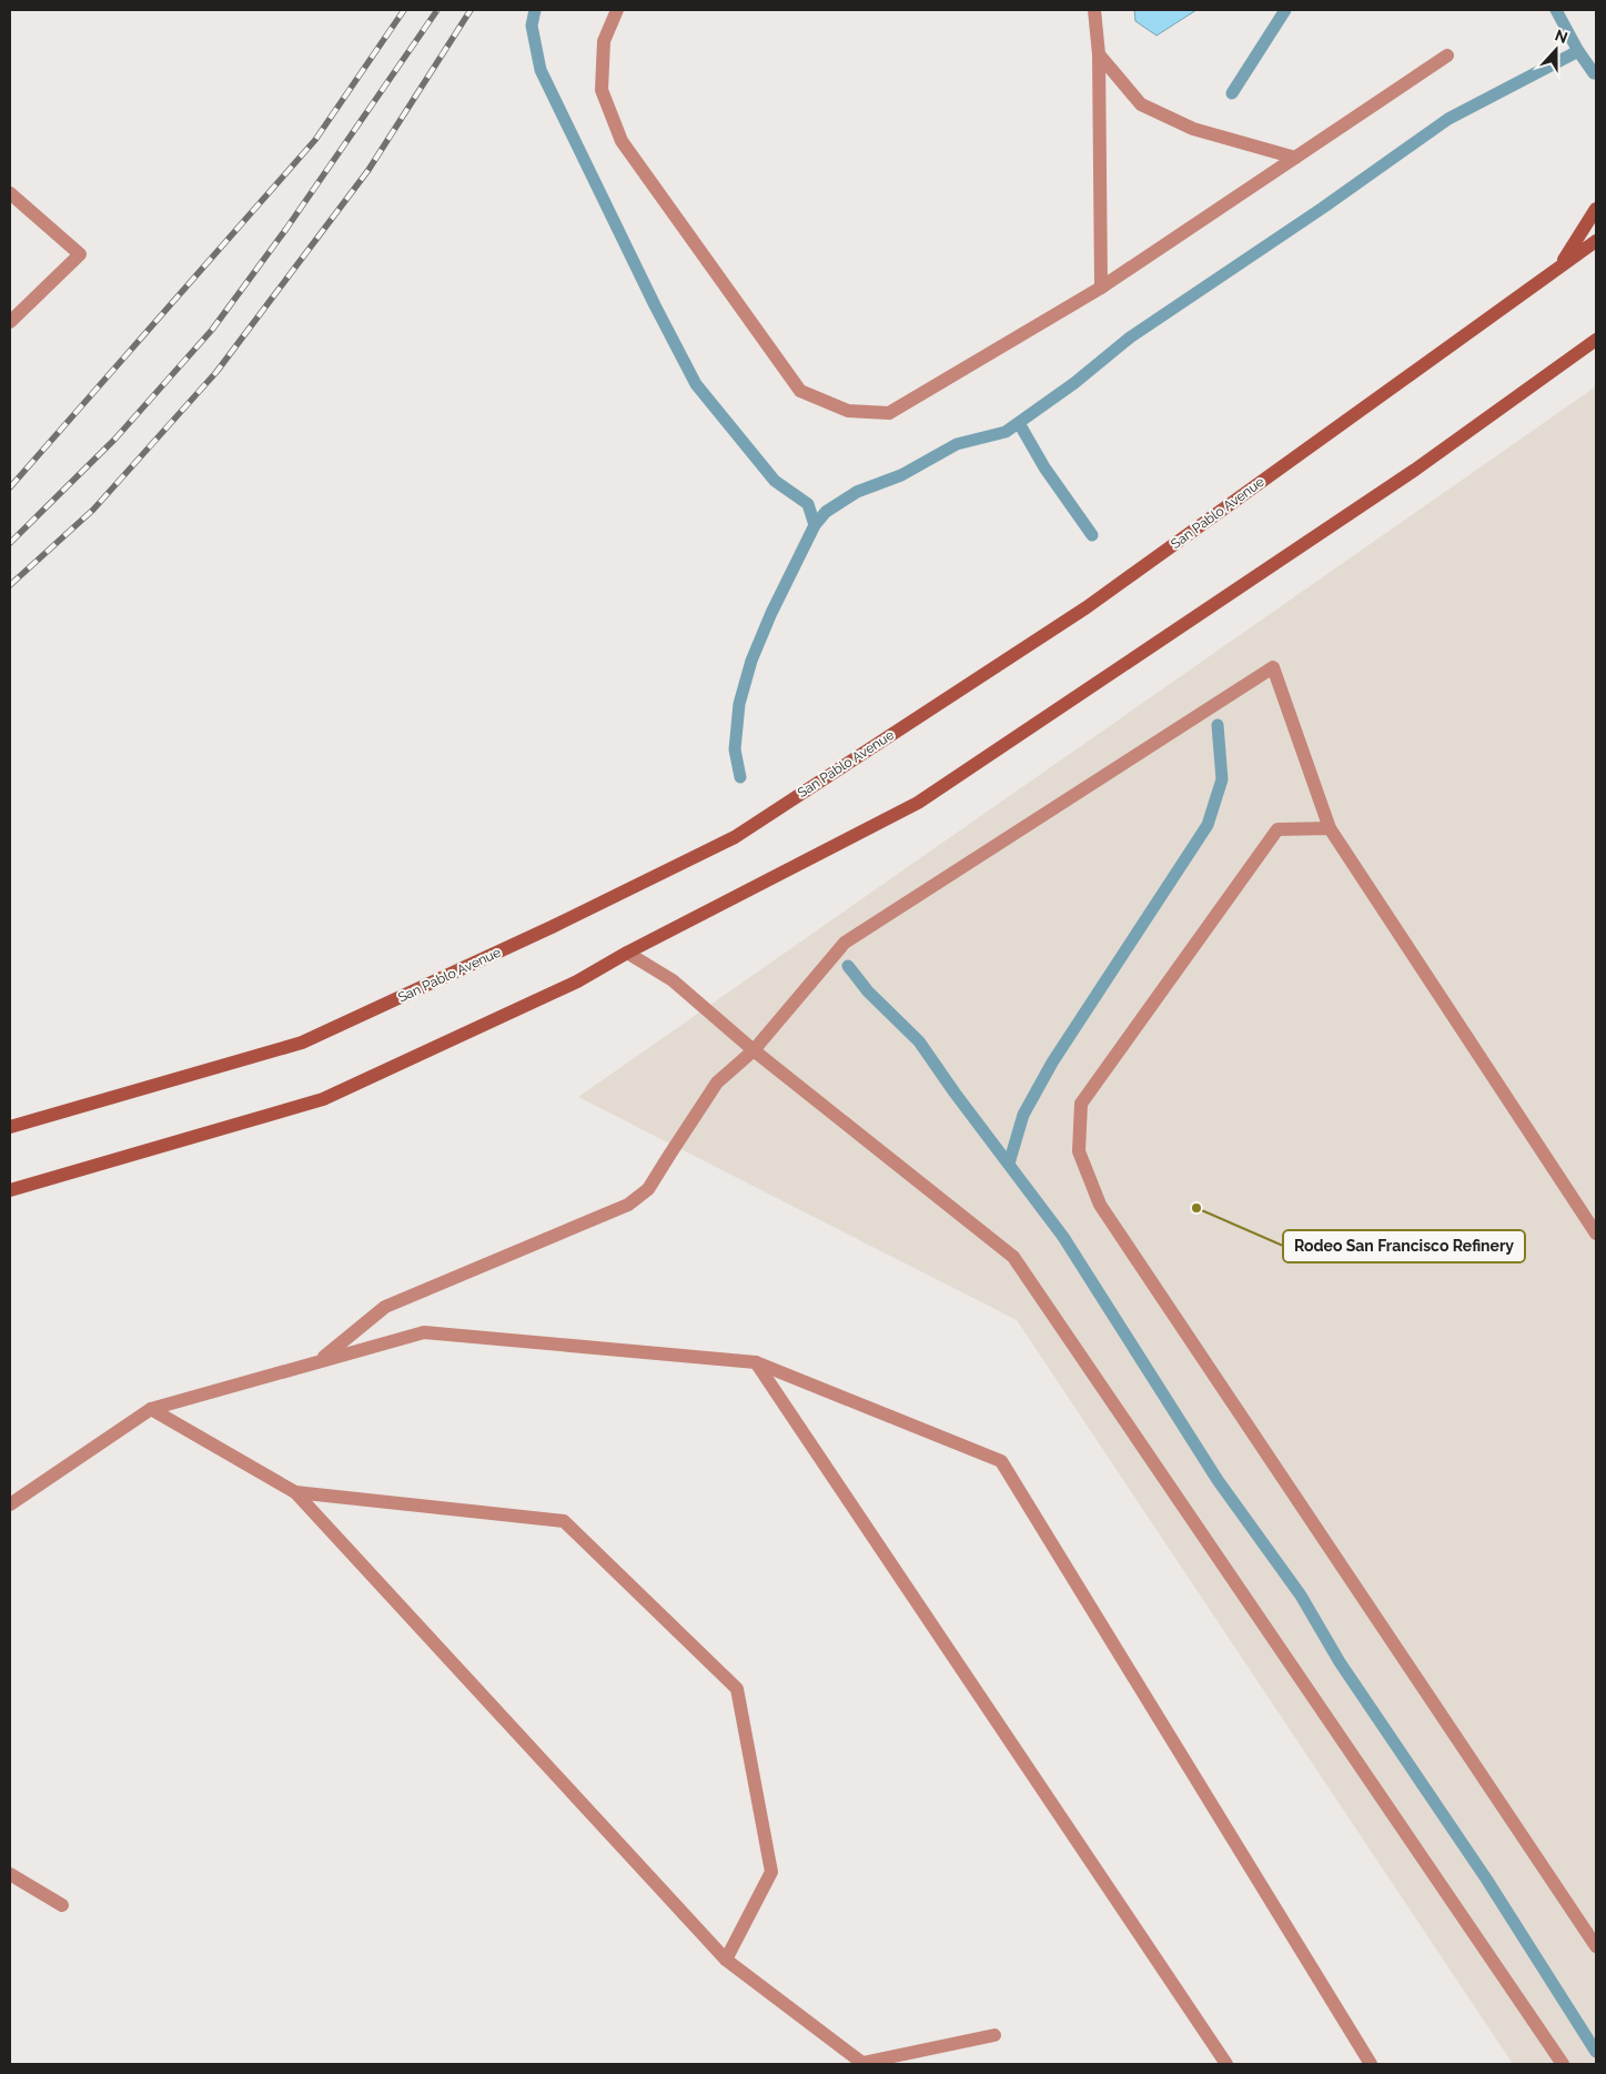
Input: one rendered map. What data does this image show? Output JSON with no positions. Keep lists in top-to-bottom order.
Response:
{
  "streets": {
    "main road": ["San Pablo Avenue"]
  },
  "places": ["Rodeo San Francisco Refinery"],
  "north": "top"
}
